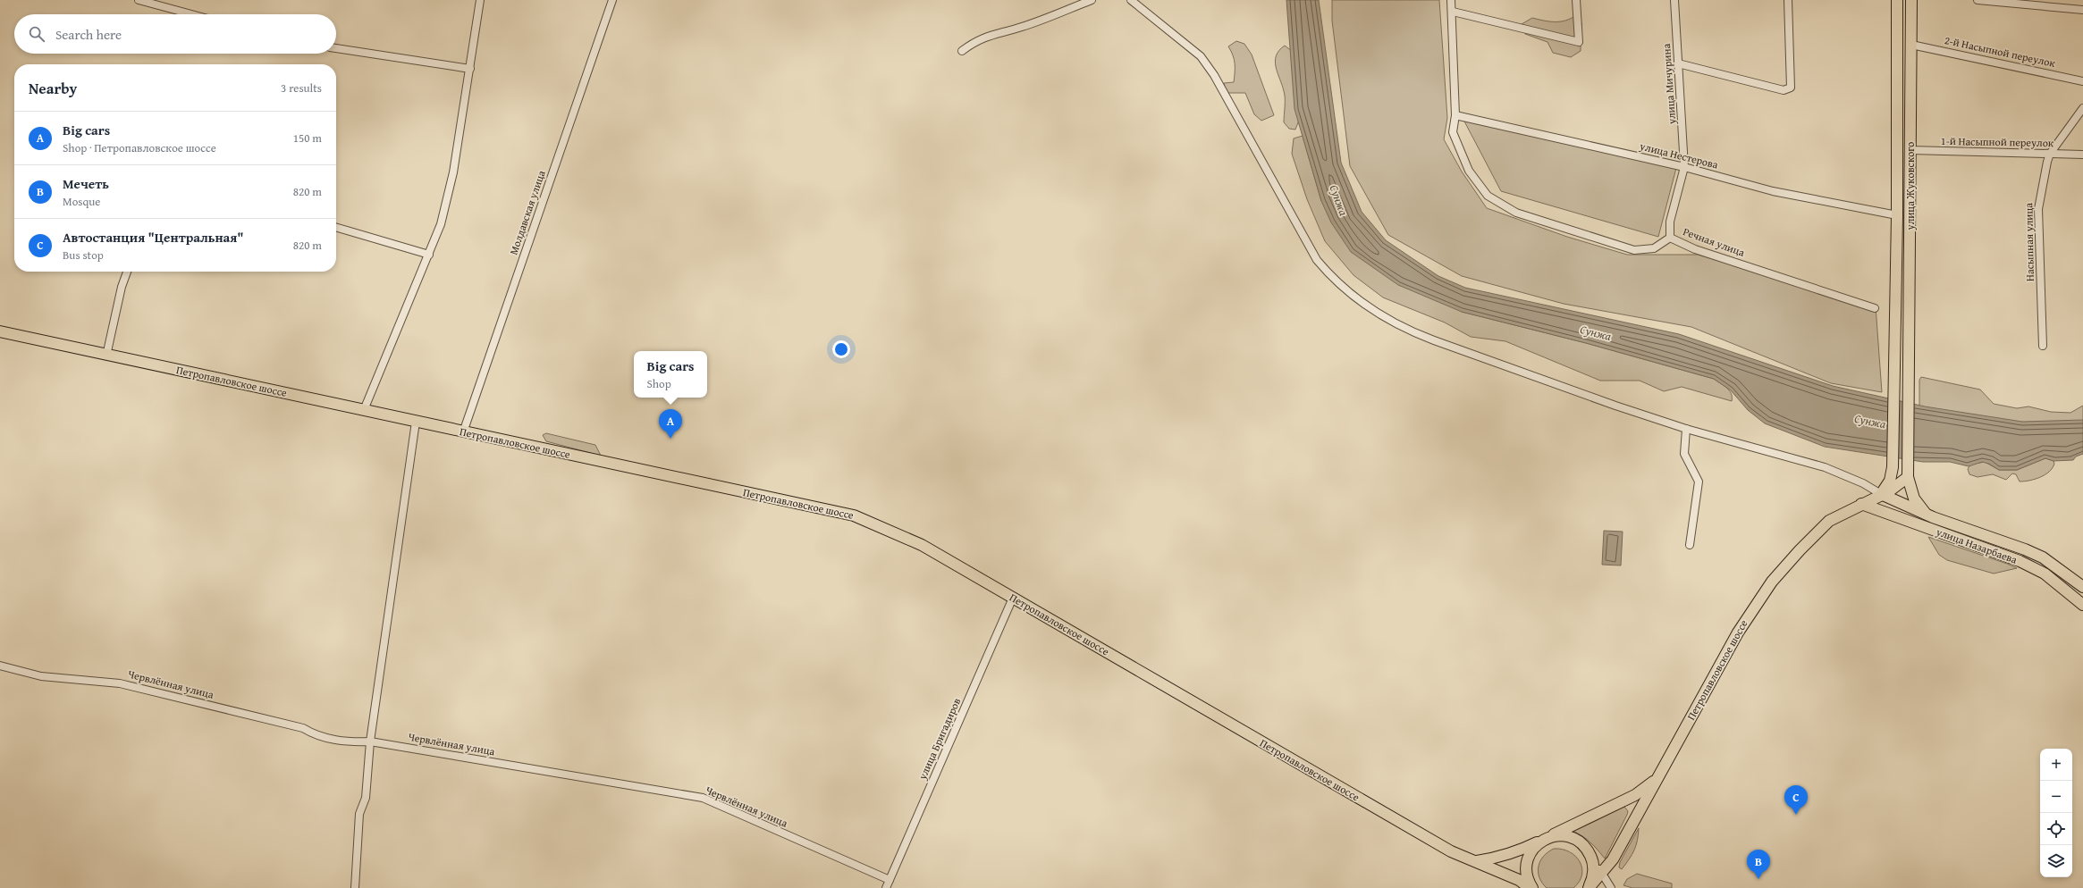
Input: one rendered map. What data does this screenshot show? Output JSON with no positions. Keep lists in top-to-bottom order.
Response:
{
  "streets": {
    "main road": ["улица Жуковского", "Петропавловское шоссе", "улица Назарбаева"],
    "street": [
      "2-й Насыпной переулок",
      "улица Мичурина",
      "1-й Насыпной переулок",
      "улица Нестерова",
      "Молдавская улица",
      "Речная улица",
      "Насыпная улица",
      "Червлённая улица",
      "улица Бригадиров"
    ]
  },
  "crossings": [
    ["2-й Насыпной переулок", "улица Жуковского"],
    ["улица Мичурина", "улица Нестерова"],
    ["улица Мичурина", "Речная улица"],
    ["1-й Насыпной переулок", "улица Жуковского"],
    ["1-й Насыпной переулок", "Насыпная улица"],
    ["улица Нестерова", "Речная улица"],
    ["улица Жуковского", "Петропавловское шоссе"],
    ["Молдавская улица", "Петропавловское шоссе"],
    ["Петропавловское шоссе", "улица Назарбаева"],
    ["Петропавловское шоссе", "улица Бригадиров"],
    ["Червлённая улица", "улица Бригадиров"]
  ],
  "water": ["Сунжа"],
  "page": {
    "search": "Search here",
    "heading": ["Nearby", "3 results"],
    "list": [
      {
        "mark": "A",
        "name": "Big cars",
        "note": "Shop · Петропавловское шоссе",
        "value": "150 m"
      },
      {
        "mark": "B",
        "name": "Мечеть",
        "note": "Mosque",
        "value": "820 m"
      },
      {
        "mark": "C",
        "name": "Автостанция \"Центральная\"",
        "note": "Bus stop",
        "value": "820 m"
      }
    ],
    "popup": ["Big cars", "Shop"],
    "pins": ["A", "C", "B"],
    "map_buttons": ["+", "−"]
  }
}
